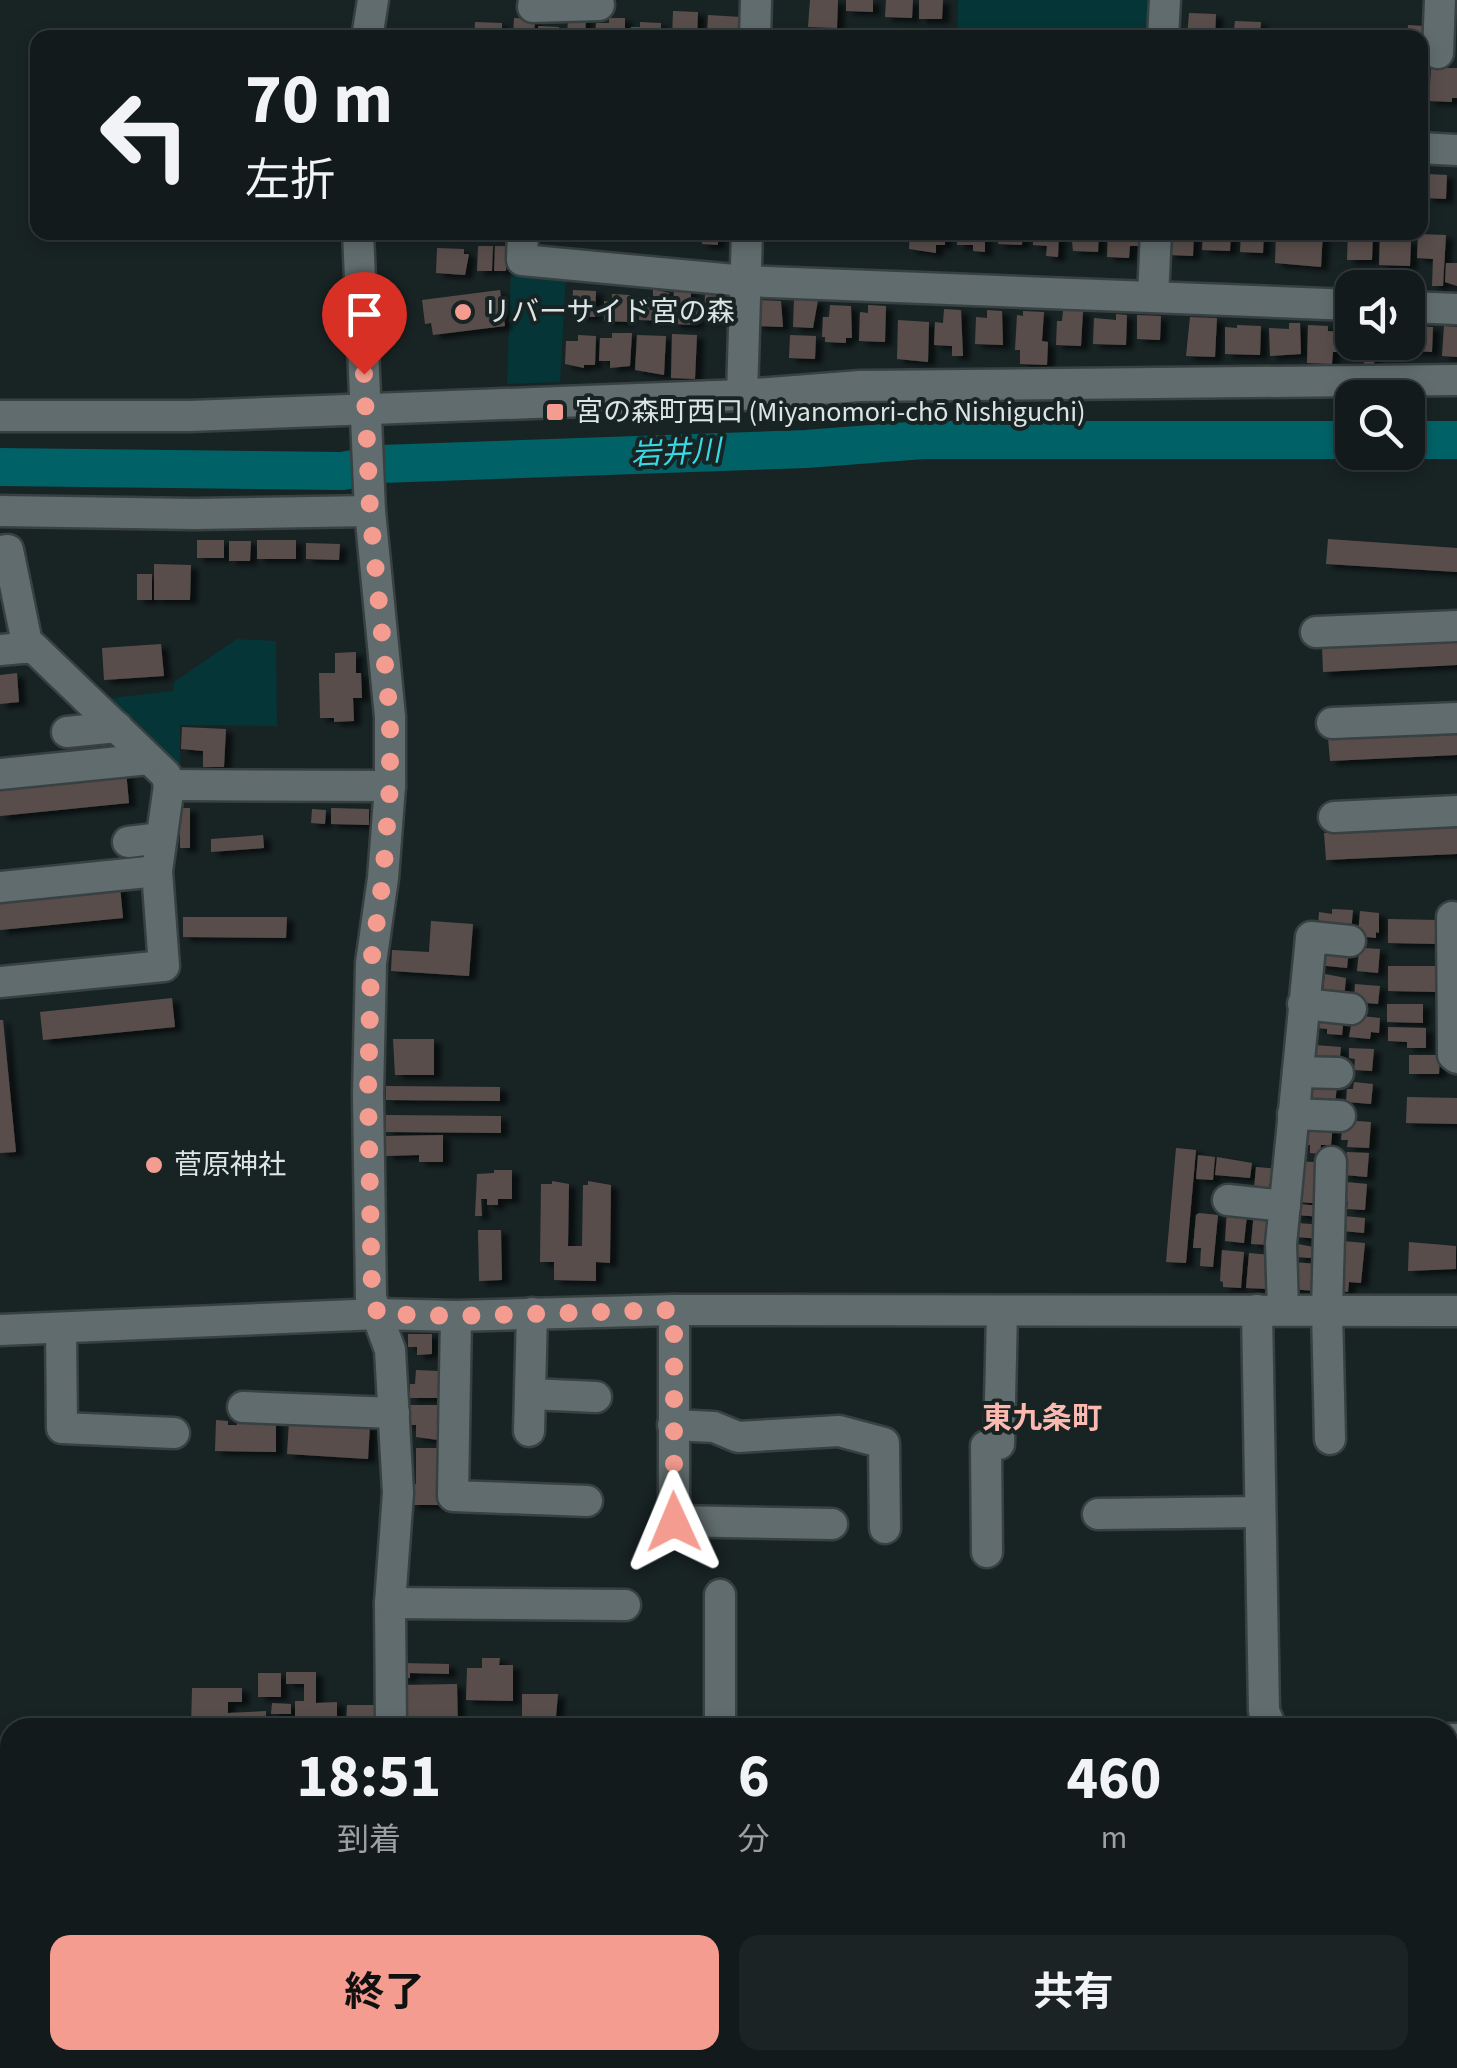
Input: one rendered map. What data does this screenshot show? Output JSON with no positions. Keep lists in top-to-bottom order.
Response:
{
  "districts": ["東九条町"],
  "water": ["岩井川"],
  "places": {
    "other": ["リバーサイド宮の森", "菅原神社"],
    "transit": ["宮の森町西口 (Miyanomori-chō Nishiguchi)"]
  },
  "page": {
    "turn": ["70 m", "左折"],
    "eta": [
      "18:51",
      "到着",
      "6",
      "分",
      "460",
      "m"
    ],
    "buttons": ["終了", "共有"]
  }
}
